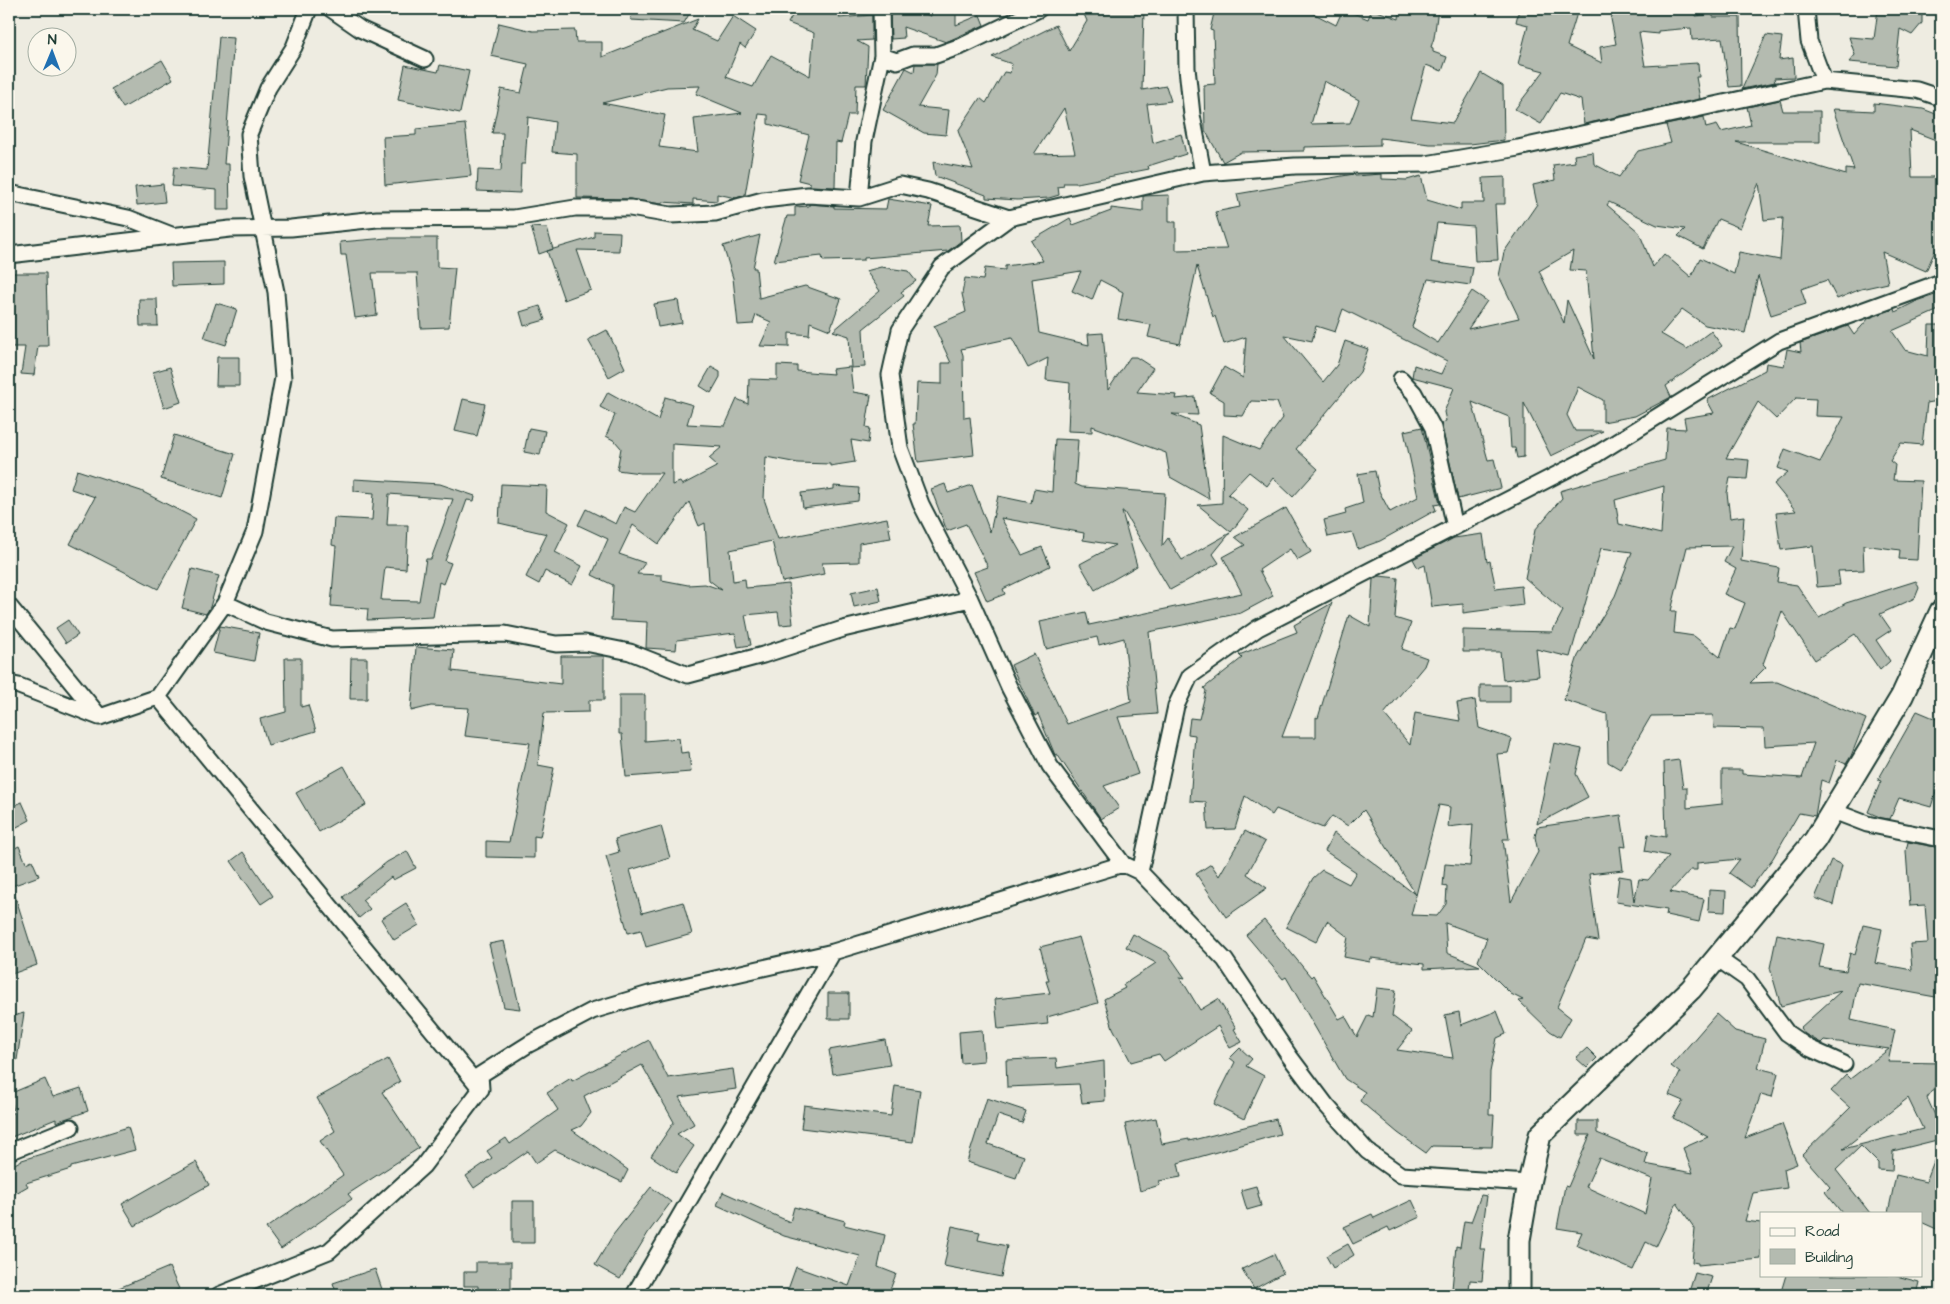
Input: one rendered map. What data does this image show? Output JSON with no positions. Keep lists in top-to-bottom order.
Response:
{
  "legend": ["Road", "Building"],
  "north": "top"
}
